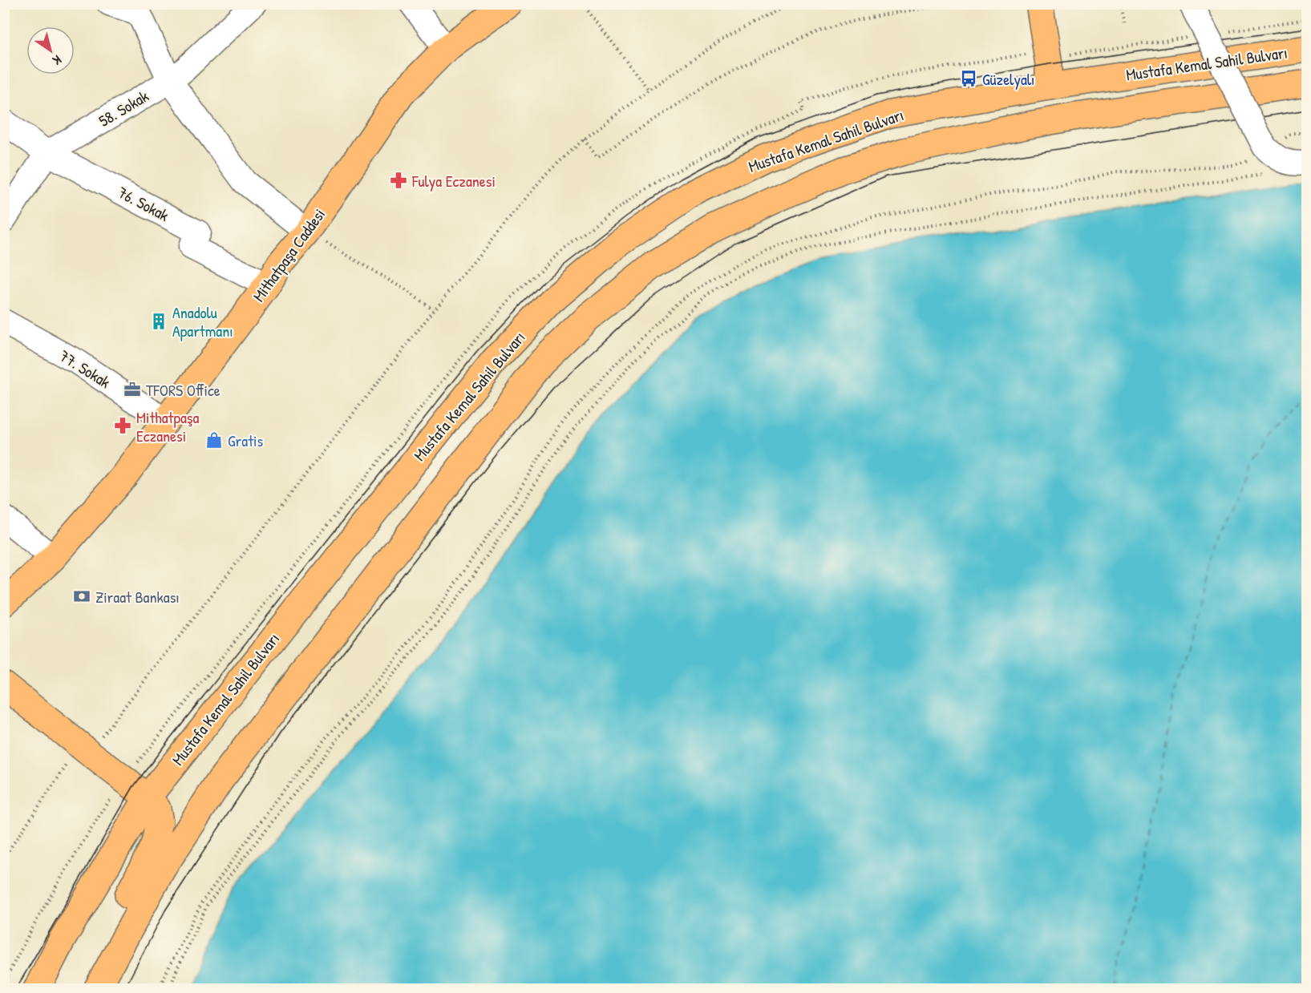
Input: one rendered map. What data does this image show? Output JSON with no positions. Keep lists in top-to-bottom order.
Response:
{
  "streets": {
    "main road": ["Mustafa Kemal Sahil Bulvarı", "Mithatpaşa Caddesi"],
    "street": ["58. Sokak", "76. Sokak", "77. Sokak"]
  },
  "crossings": [
    ["58. Sokak", "76. Sokak"],
    ["76. Sokak", "Mithatpaşa Caddesi"],
    ["Mithatpaşa Caddesi", "77. Sokak"]
  ],
  "places": {
    "bus stop": ["Güzelyalı"],
    "pharmacy": ["Fulya Eczanesi", "Mithatpaşa Eczanesi"],
    "building": ["Anadolu Apartmanı"],
    "office": ["TFORS Office"],
    "shop": ["Gratis"],
    "bank": ["Ziraat Bankası"]
  },
  "north": "bottom right"
}
